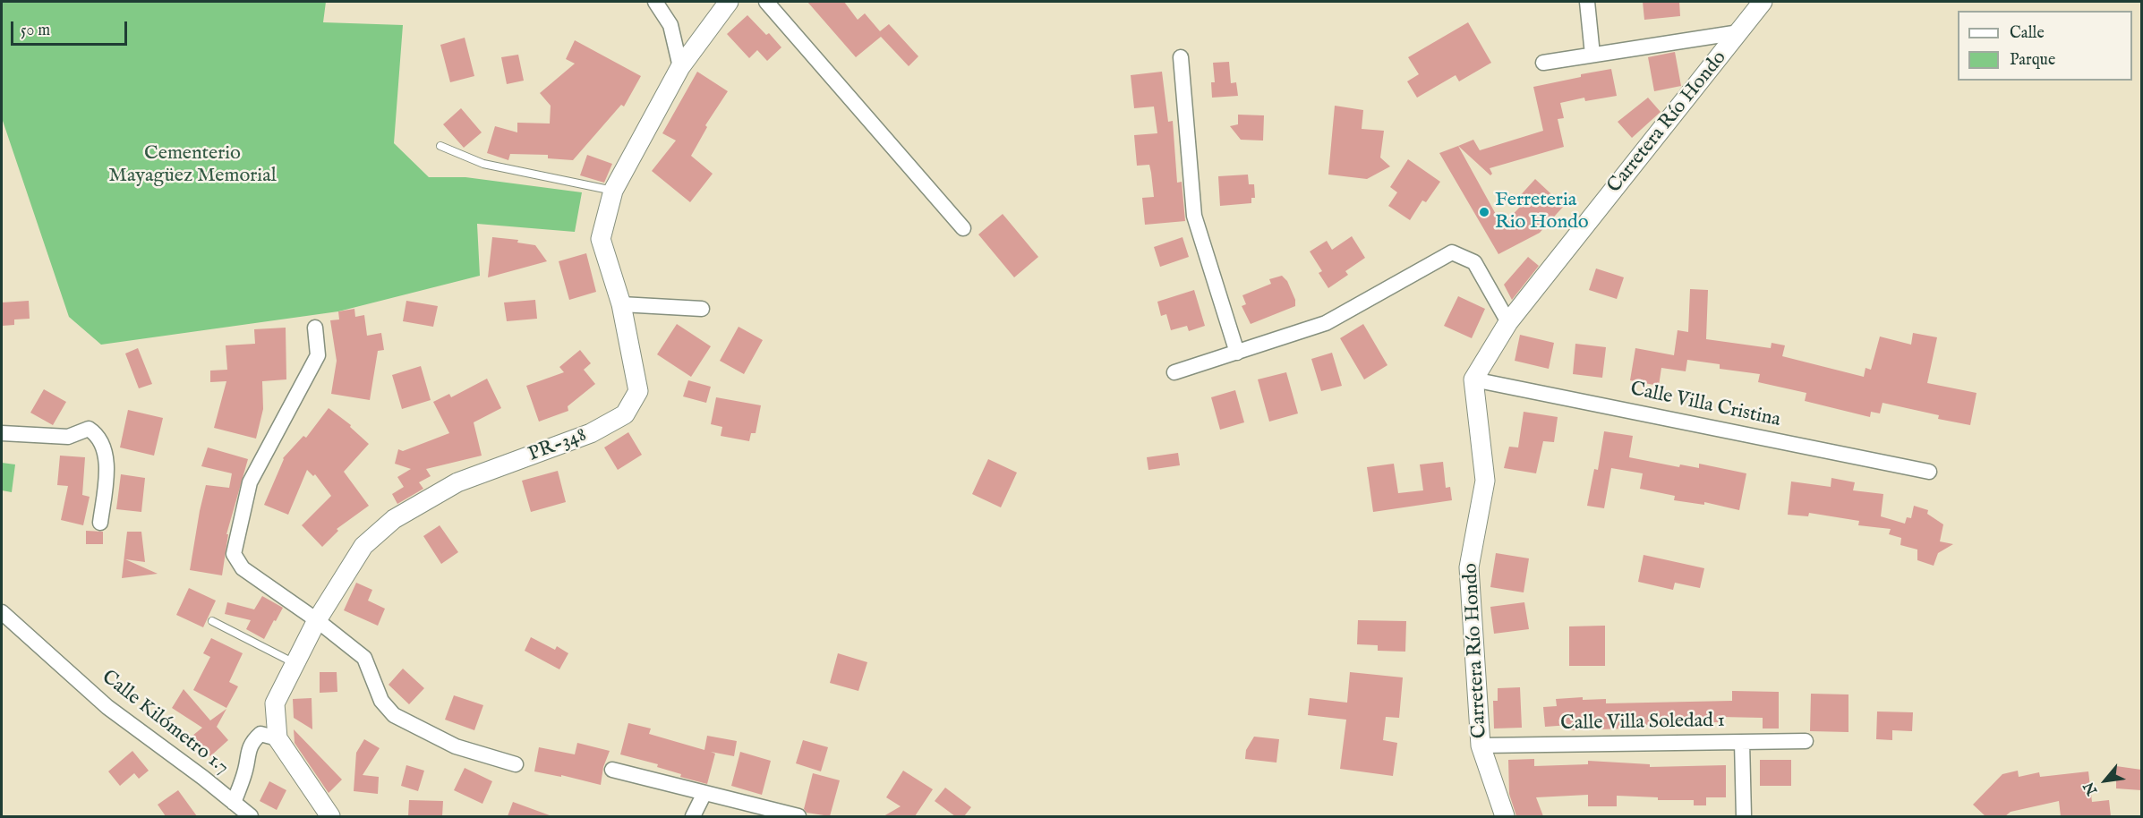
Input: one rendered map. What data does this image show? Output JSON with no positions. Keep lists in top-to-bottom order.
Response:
{
  "streets": {
    "street": [
      "Carretera Río Hondo",
      "Calle Villa Cristina",
      "PR-348",
      "Calle Kilómetro 1.7",
      "Calle Villa Soledad 1"
    ]
  },
  "crossings": [
    ["Carretera Río Hondo", "Calle Villa Cristina"],
    ["Carretera Río Hondo", "Calle Villa Soledad 1"],
    ["PR-348", "Calle Kilómetro 1.7"]
  ],
  "parks": ["Cementerio Mayagüez Memorial"],
  "places": ["Ferreteria Rio Hondo"],
  "legend": ["Calle", "Parque"],
  "scale_bar": "50 m",
  "north": "bottom left"
}
